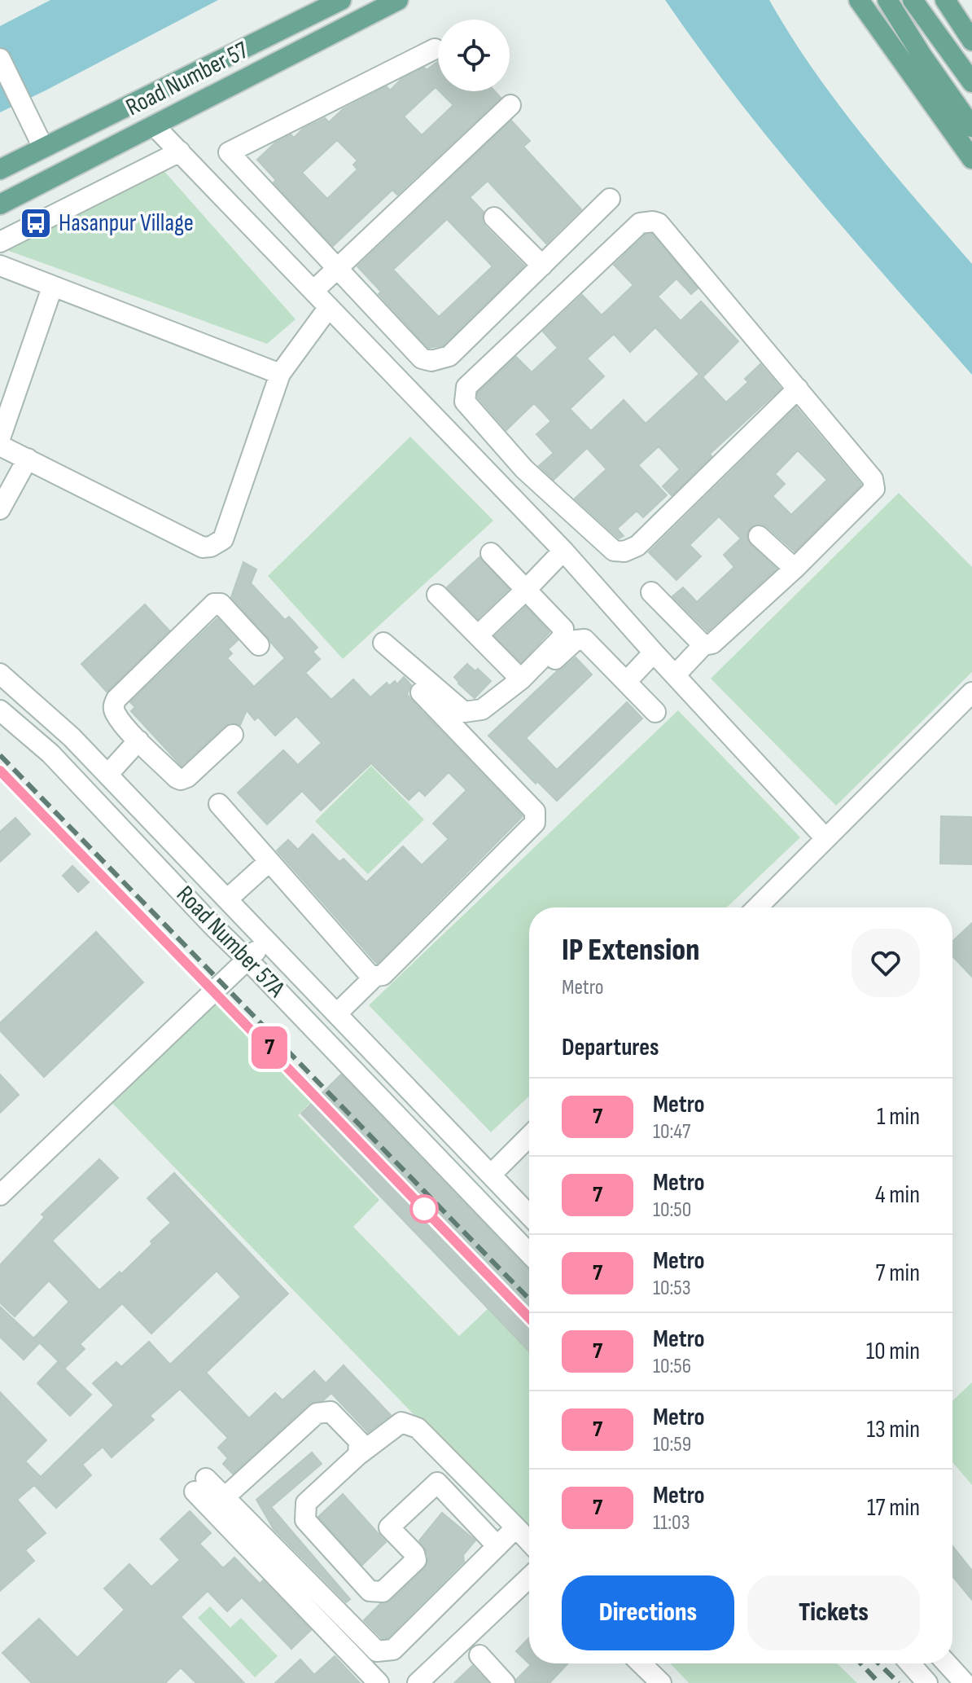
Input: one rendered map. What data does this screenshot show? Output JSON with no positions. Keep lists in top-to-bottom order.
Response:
{
  "streets": {
    "main road": ["Road Number 57"],
    "street": ["Road Number 57A"]
  },
  "places": {
    "bus stop": ["Hasanpur Village"]
  },
  "lines": ["metro line 7"],
  "page": {
    "on_map": "7",
    "heading": [
      ["IP Extension", "Metro"],
      "Departures"
    ],
    "list": [
      {
        "mark": "7",
        "name": "Metro",
        "note": "10:47",
        "value": "1 min"
      },
      {
        "mark": "7",
        "name": "Metro",
        "note": "10:50",
        "value": "4 min"
      },
      {
        "mark": "7",
        "name": "Metro",
        "note": "10:53",
        "value": "7 min"
      },
      {
        "mark": "7",
        "name": "Metro",
        "note": "10:56",
        "value": "10 min"
      },
      {
        "mark": "7",
        "name": "Metro",
        "note": "10:59",
        "value": "13 min"
      },
      {
        "mark": "7",
        "name": "Metro",
        "note": "11:03",
        "value": "17 min"
      }
    ],
    "buttons": ["Directions", "Tickets"]
  }
}
